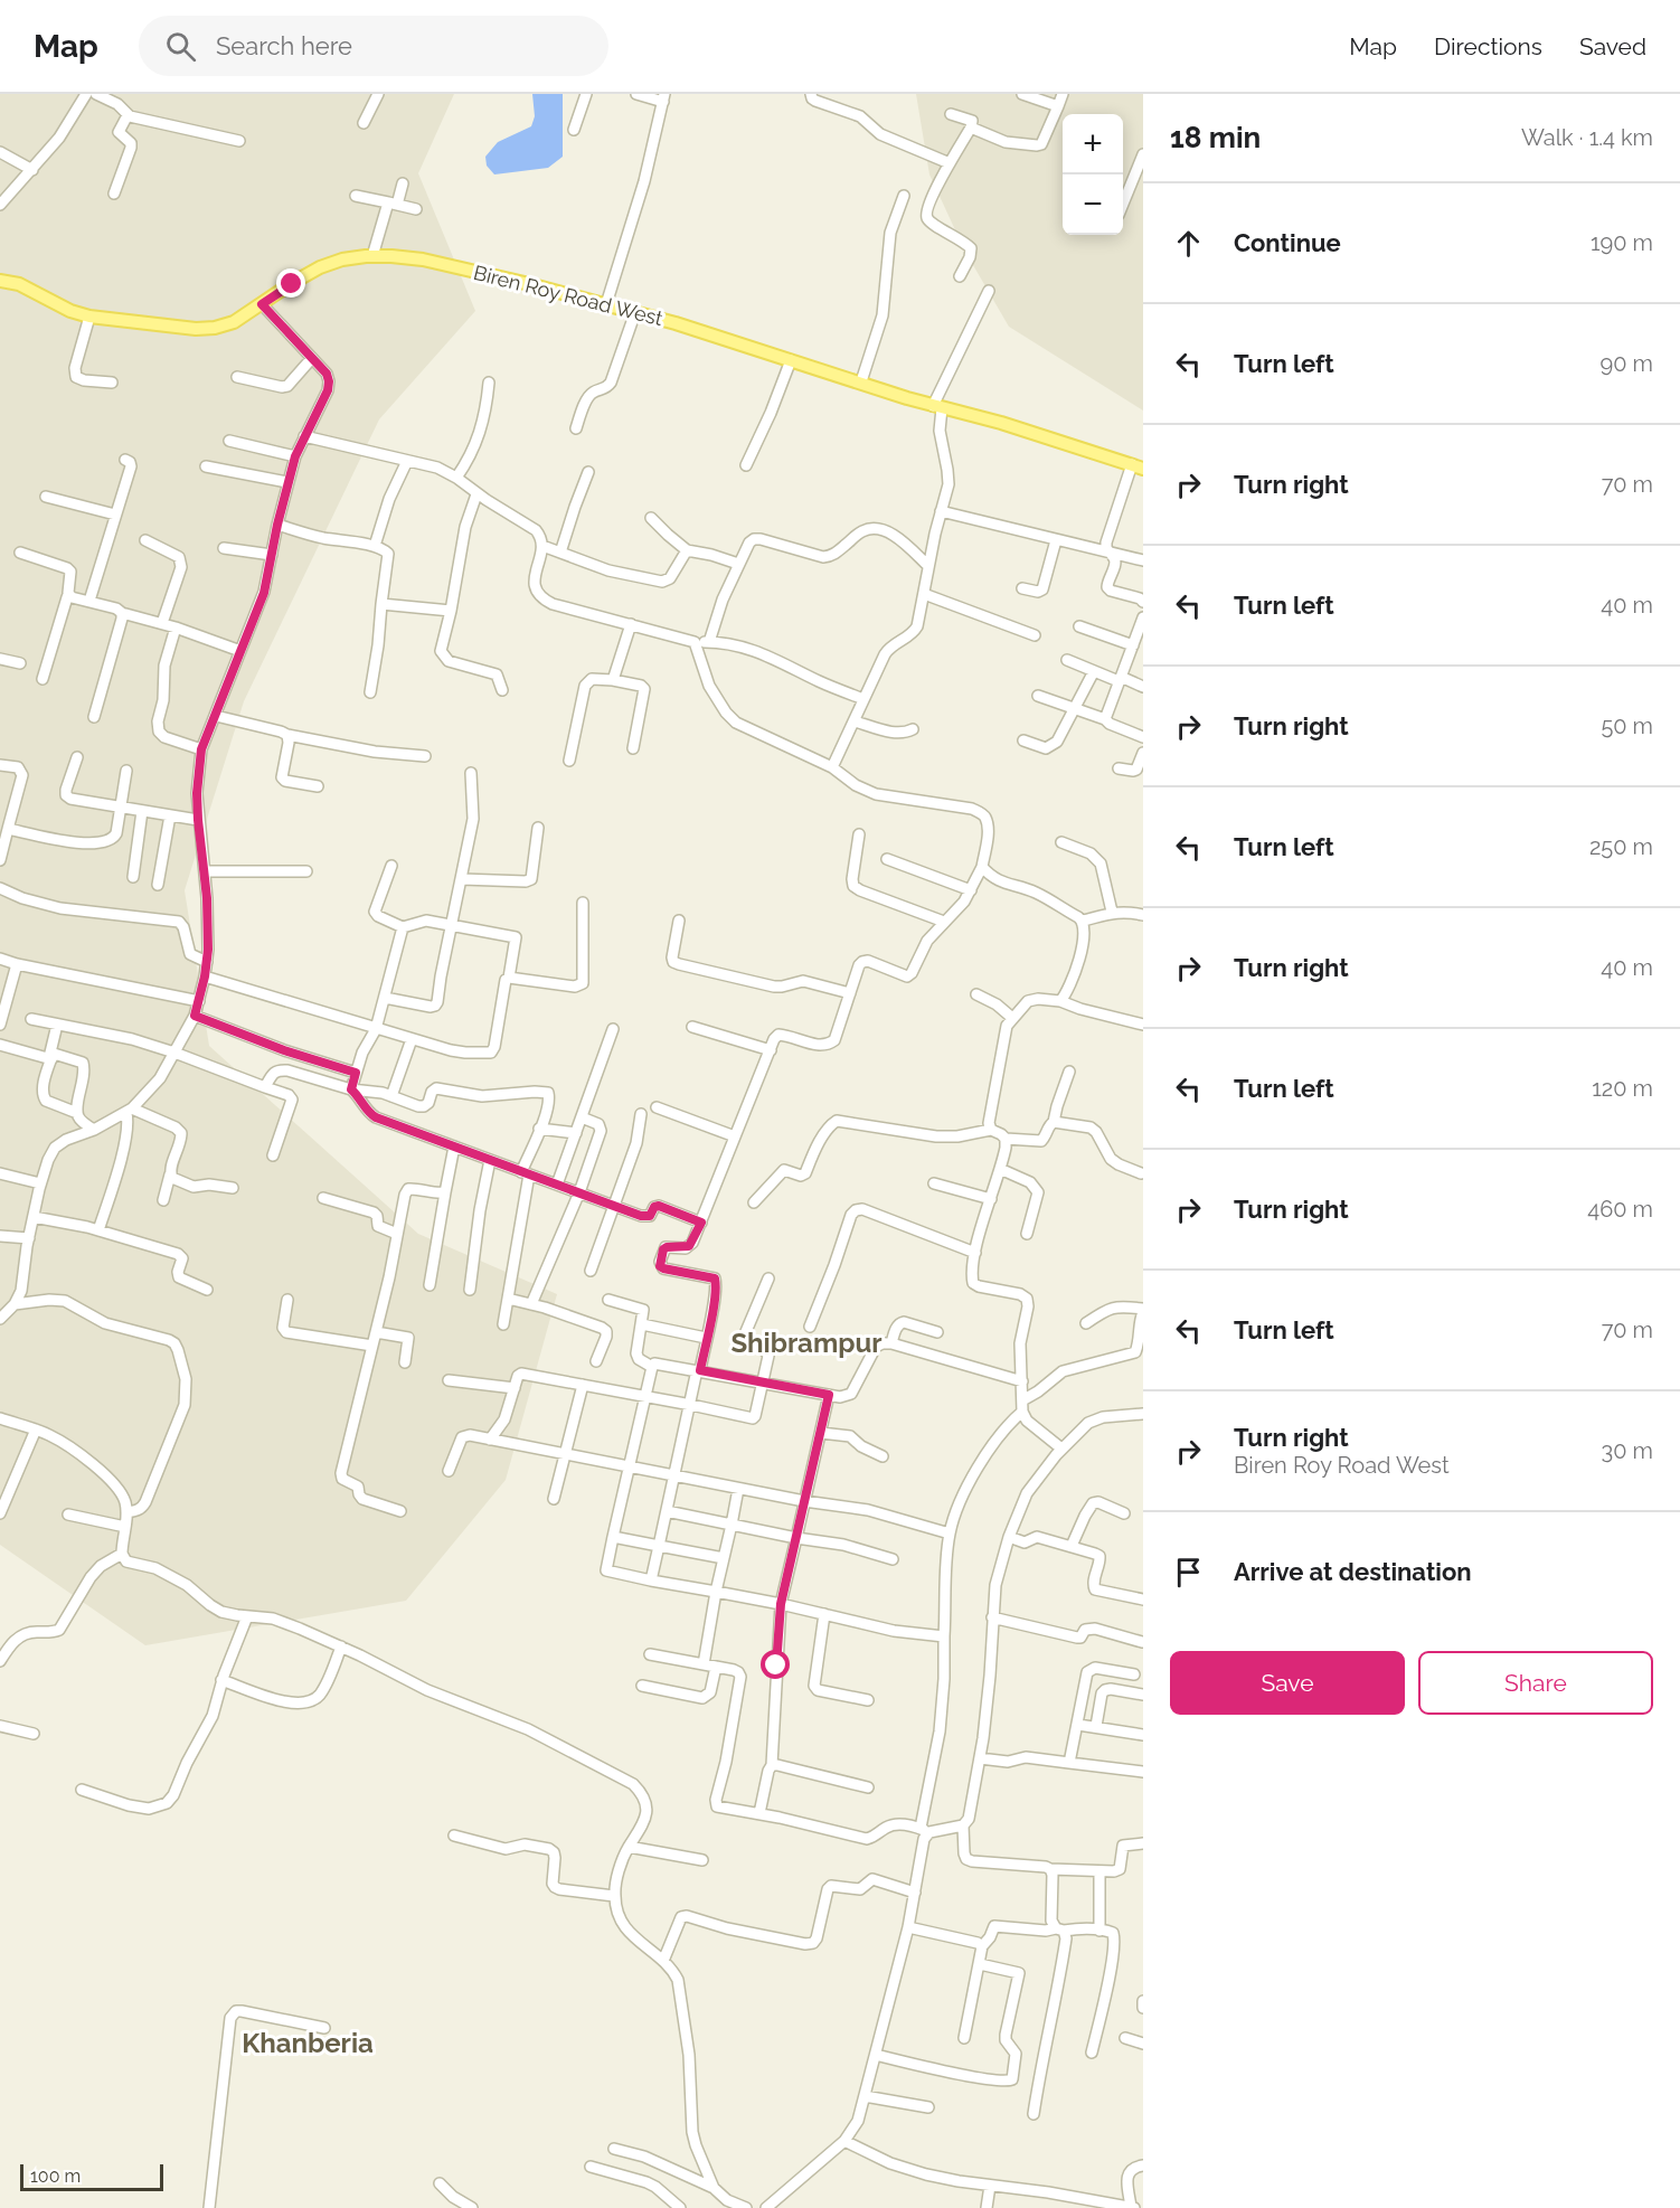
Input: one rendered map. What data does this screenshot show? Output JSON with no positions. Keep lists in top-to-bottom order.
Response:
{
  "streets": {
    "main road": ["Biren Roy Road West"]
  },
  "districts": ["Shibrampur", "Khanberia"],
  "scale_bar": "100 m",
  "page": {
    "header": "Map",
    "search": "Search here",
    "nav": ["Map", "Directions", "Saved"],
    "heading": ["18 min", "Walk · 1.4 km"],
    "map_buttons": ["+", "−"],
    "list": [
      ["Continue", "190 m"],
      ["Turn left", "90 m"],
      ["Turn right", "70 m"],
      ["Turn left", "40 m"],
      ["Turn right", "50 m"],
      ["Turn left", "250 m"],
      ["Turn right", "40 m"],
      ["Turn left", "120 m"],
      ["Turn right", "460 m"],
      ["Turn left", "70 m"],
      ["Turn right", "Biren Roy Road West", "30 m"],
      "Arrive at destination"
    ],
    "buttons": ["Save", "Share"],
    "scale": "100 m"
  }
}
